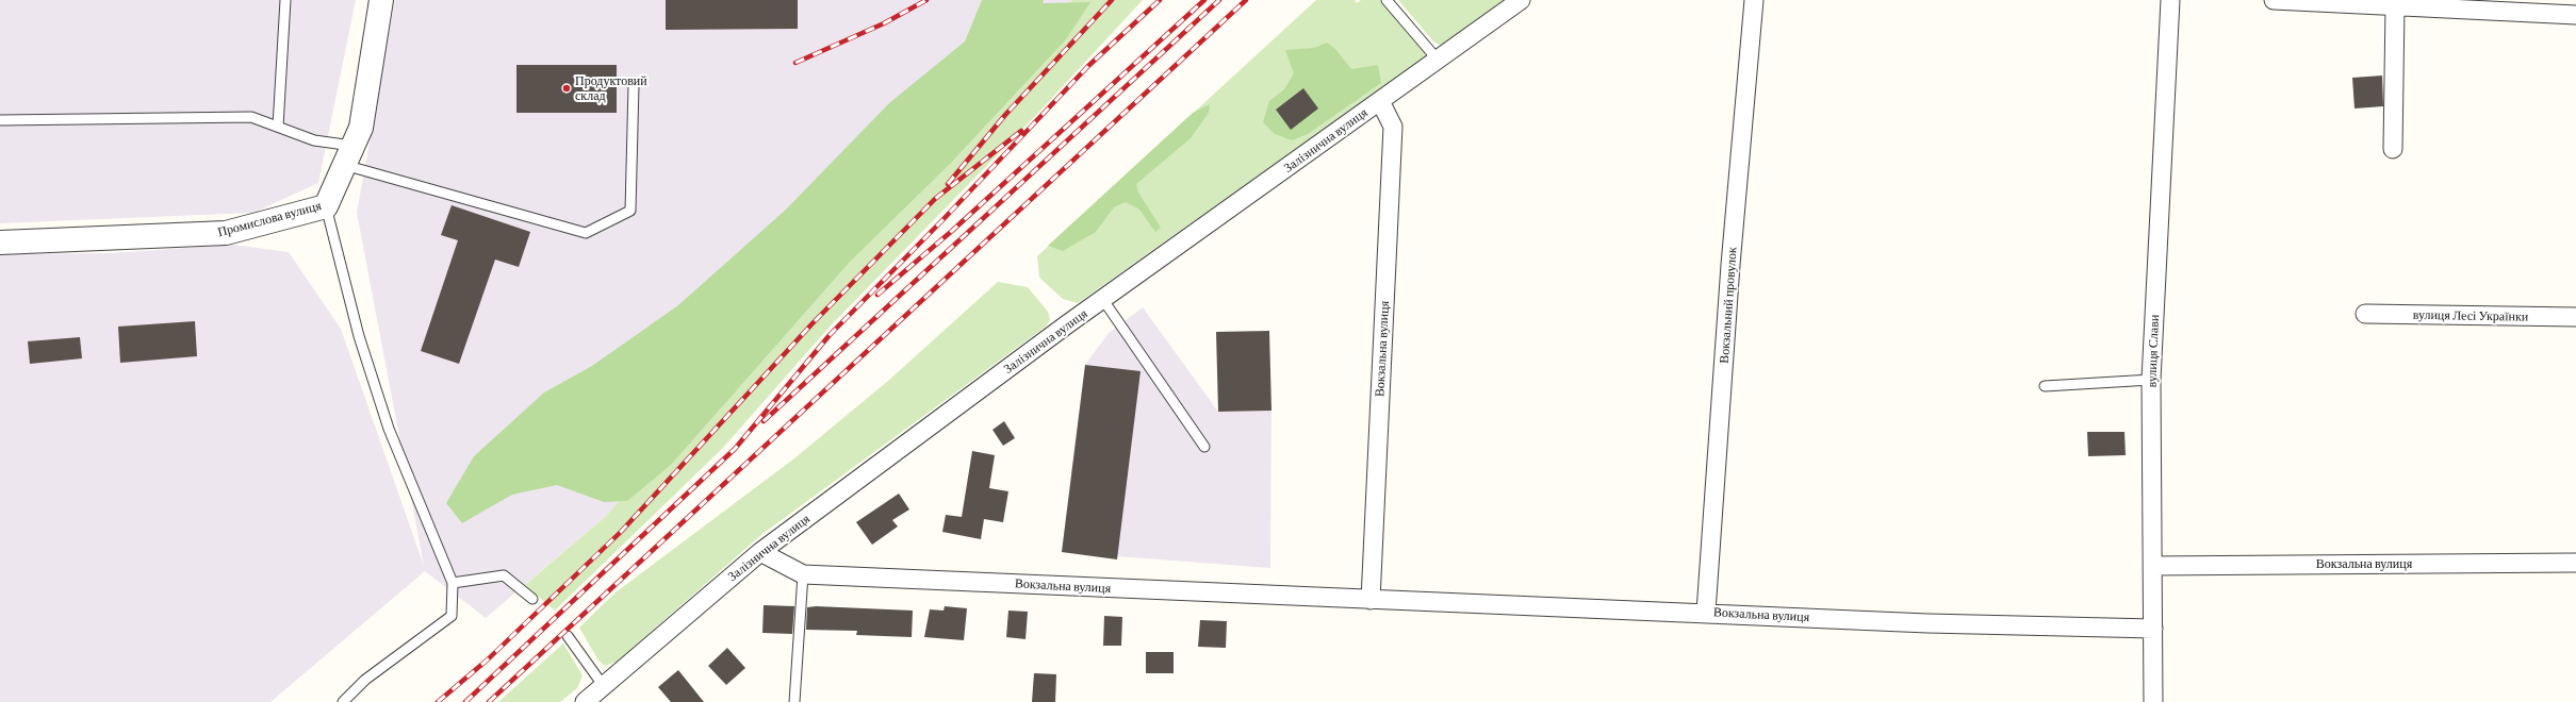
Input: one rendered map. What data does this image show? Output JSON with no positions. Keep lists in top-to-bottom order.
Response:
{
  "streets": {
    "street": [
      "Залізнична вулиця",
      "Промислова вулиця",
      "Вокзальний провулок",
      "вулиця Лесі Українки",
      "Вокзальна вулиця",
      "вулиця Слави"
    ]
  },
  "crossings": [
    ["Залізнична вулиця", "Вокзальна вулиця"],
    ["Вокзальний провулок", "Вокзальна вулиця"],
    ["Вокзальна вулиця", "вулиця Слави"]
  ],
  "places": ["Продуктовий склад"]
}
